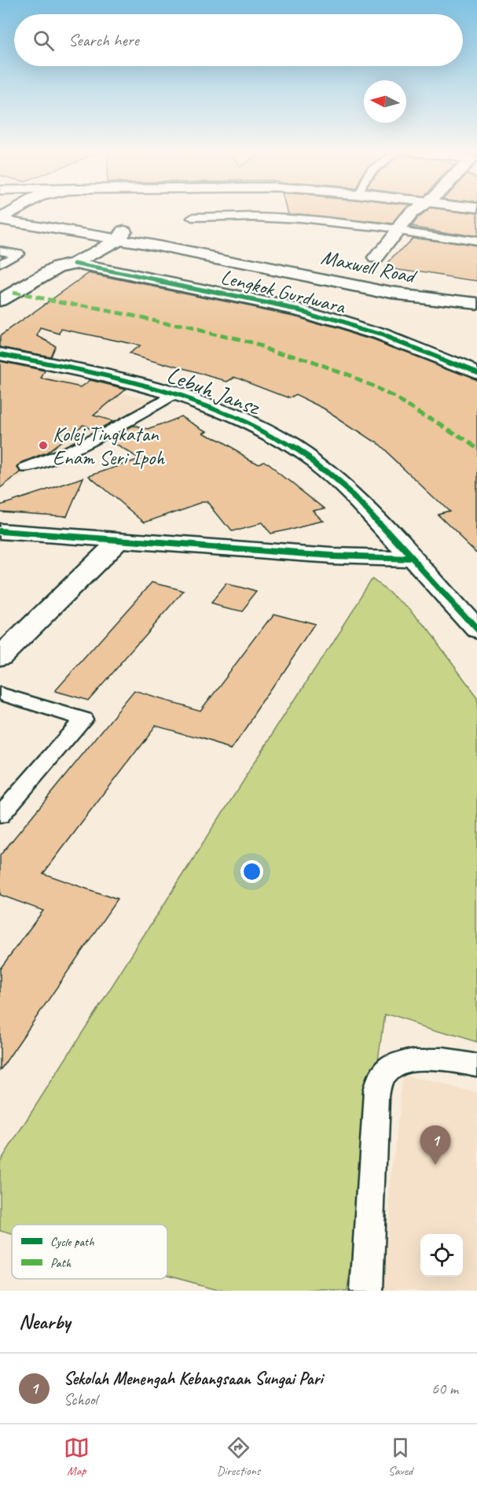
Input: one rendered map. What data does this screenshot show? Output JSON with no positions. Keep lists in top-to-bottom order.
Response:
{
  "streets": {
    "street": ["Maxwell Road", "Lengkok Gurdwara", "Lebuh Jansz"]
  },
  "places": ["Kolej Tingkatan Enam Seri Ipoh"],
  "legend": ["Cycle path", "Path"],
  "north": "left",
  "page": {
    "search": "Search here",
    "pins": "1",
    "heading": "Nearby",
    "list": [
      {
        "mark": "1",
        "name": "Sekolah Menengah Kebangsaan Sungai Pari",
        "note": "School",
        "value": "60 m"
      }
    ],
    "nav": ["Map", "Directions", "Saved"]
  }
}
